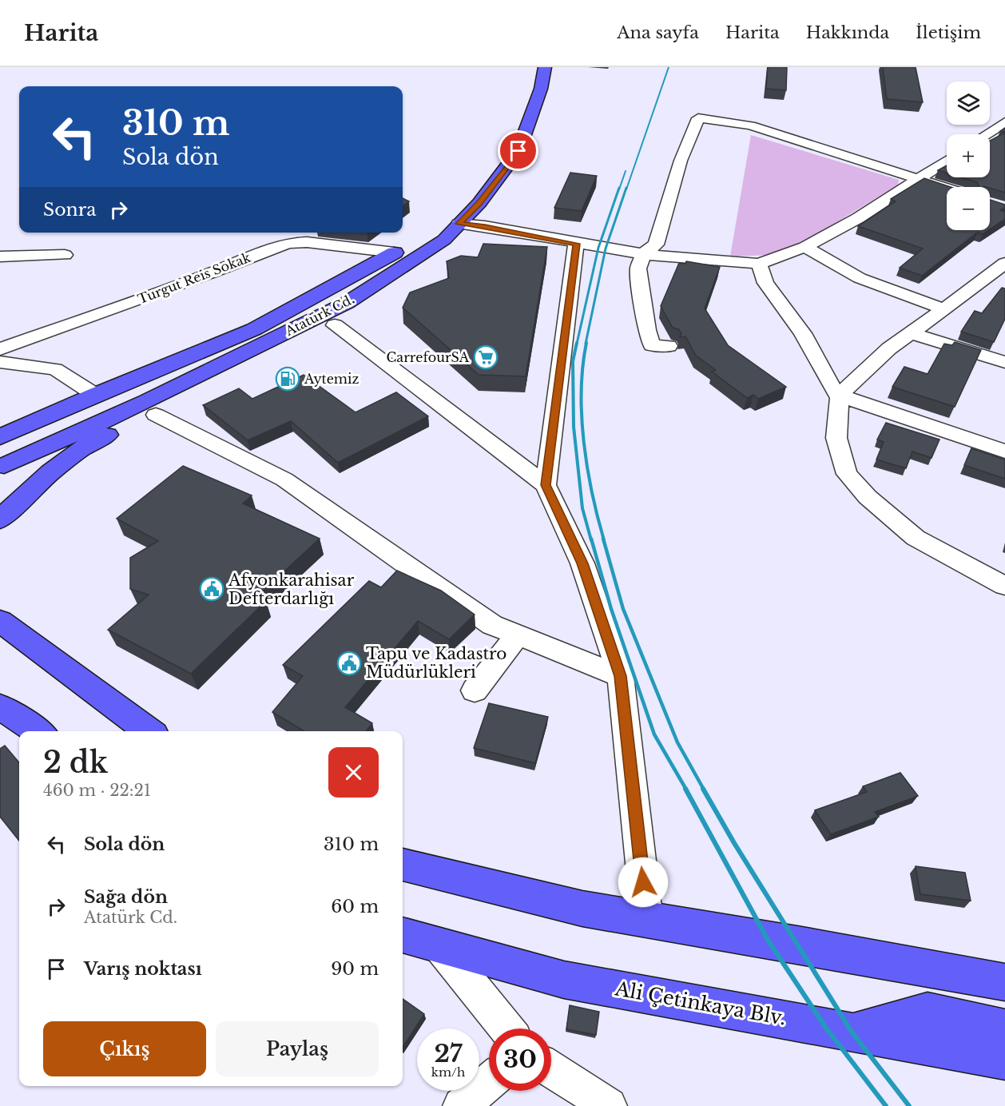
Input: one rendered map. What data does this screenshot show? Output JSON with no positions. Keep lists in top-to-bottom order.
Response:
{
  "streets": {
    "main road": ["Atatürk Cd.", "Ali Çetinkaya Blv."],
    "street": ["Turgut Reis Sokak"]
  },
  "crossings": [
    ["Turgut Reis Sokak", "Atatürk Cd."]
  ],
  "places": {
    "supermarket": ["CarrefourSA"],
    "fuel station": ["Aytemiz"],
    "public building": ["Afyonkarahisar Defterdarlığı", "Tapu ve Kadastro Müdürlükleri"]
  },
  "page": {
    "header": "Harita",
    "nav": [
      "Ana sayfa",
      "Harita",
      "Hakkında",
      "İletişim"
    ],
    "map_buttons": ["+", "−"],
    "turn": ["310 m", "Sola dön"],
    "then": "Sonra",
    "heading": ["2 dk", "460 m · 22:21"],
    "list": [
      {
        "name": "Sola dön",
        "value": "310 m"
      },
      {
        "name": "Sağa dön",
        "note": "Atatürk Cd.",
        "value": "60 m"
      },
      {
        "name": "Varış noktası",
        "value": "90 m"
      }
    ],
    "buttons": ["Çıkış", "Paylaş"],
    "speed": "27 km/h",
    "limit": "30"
  }
}
